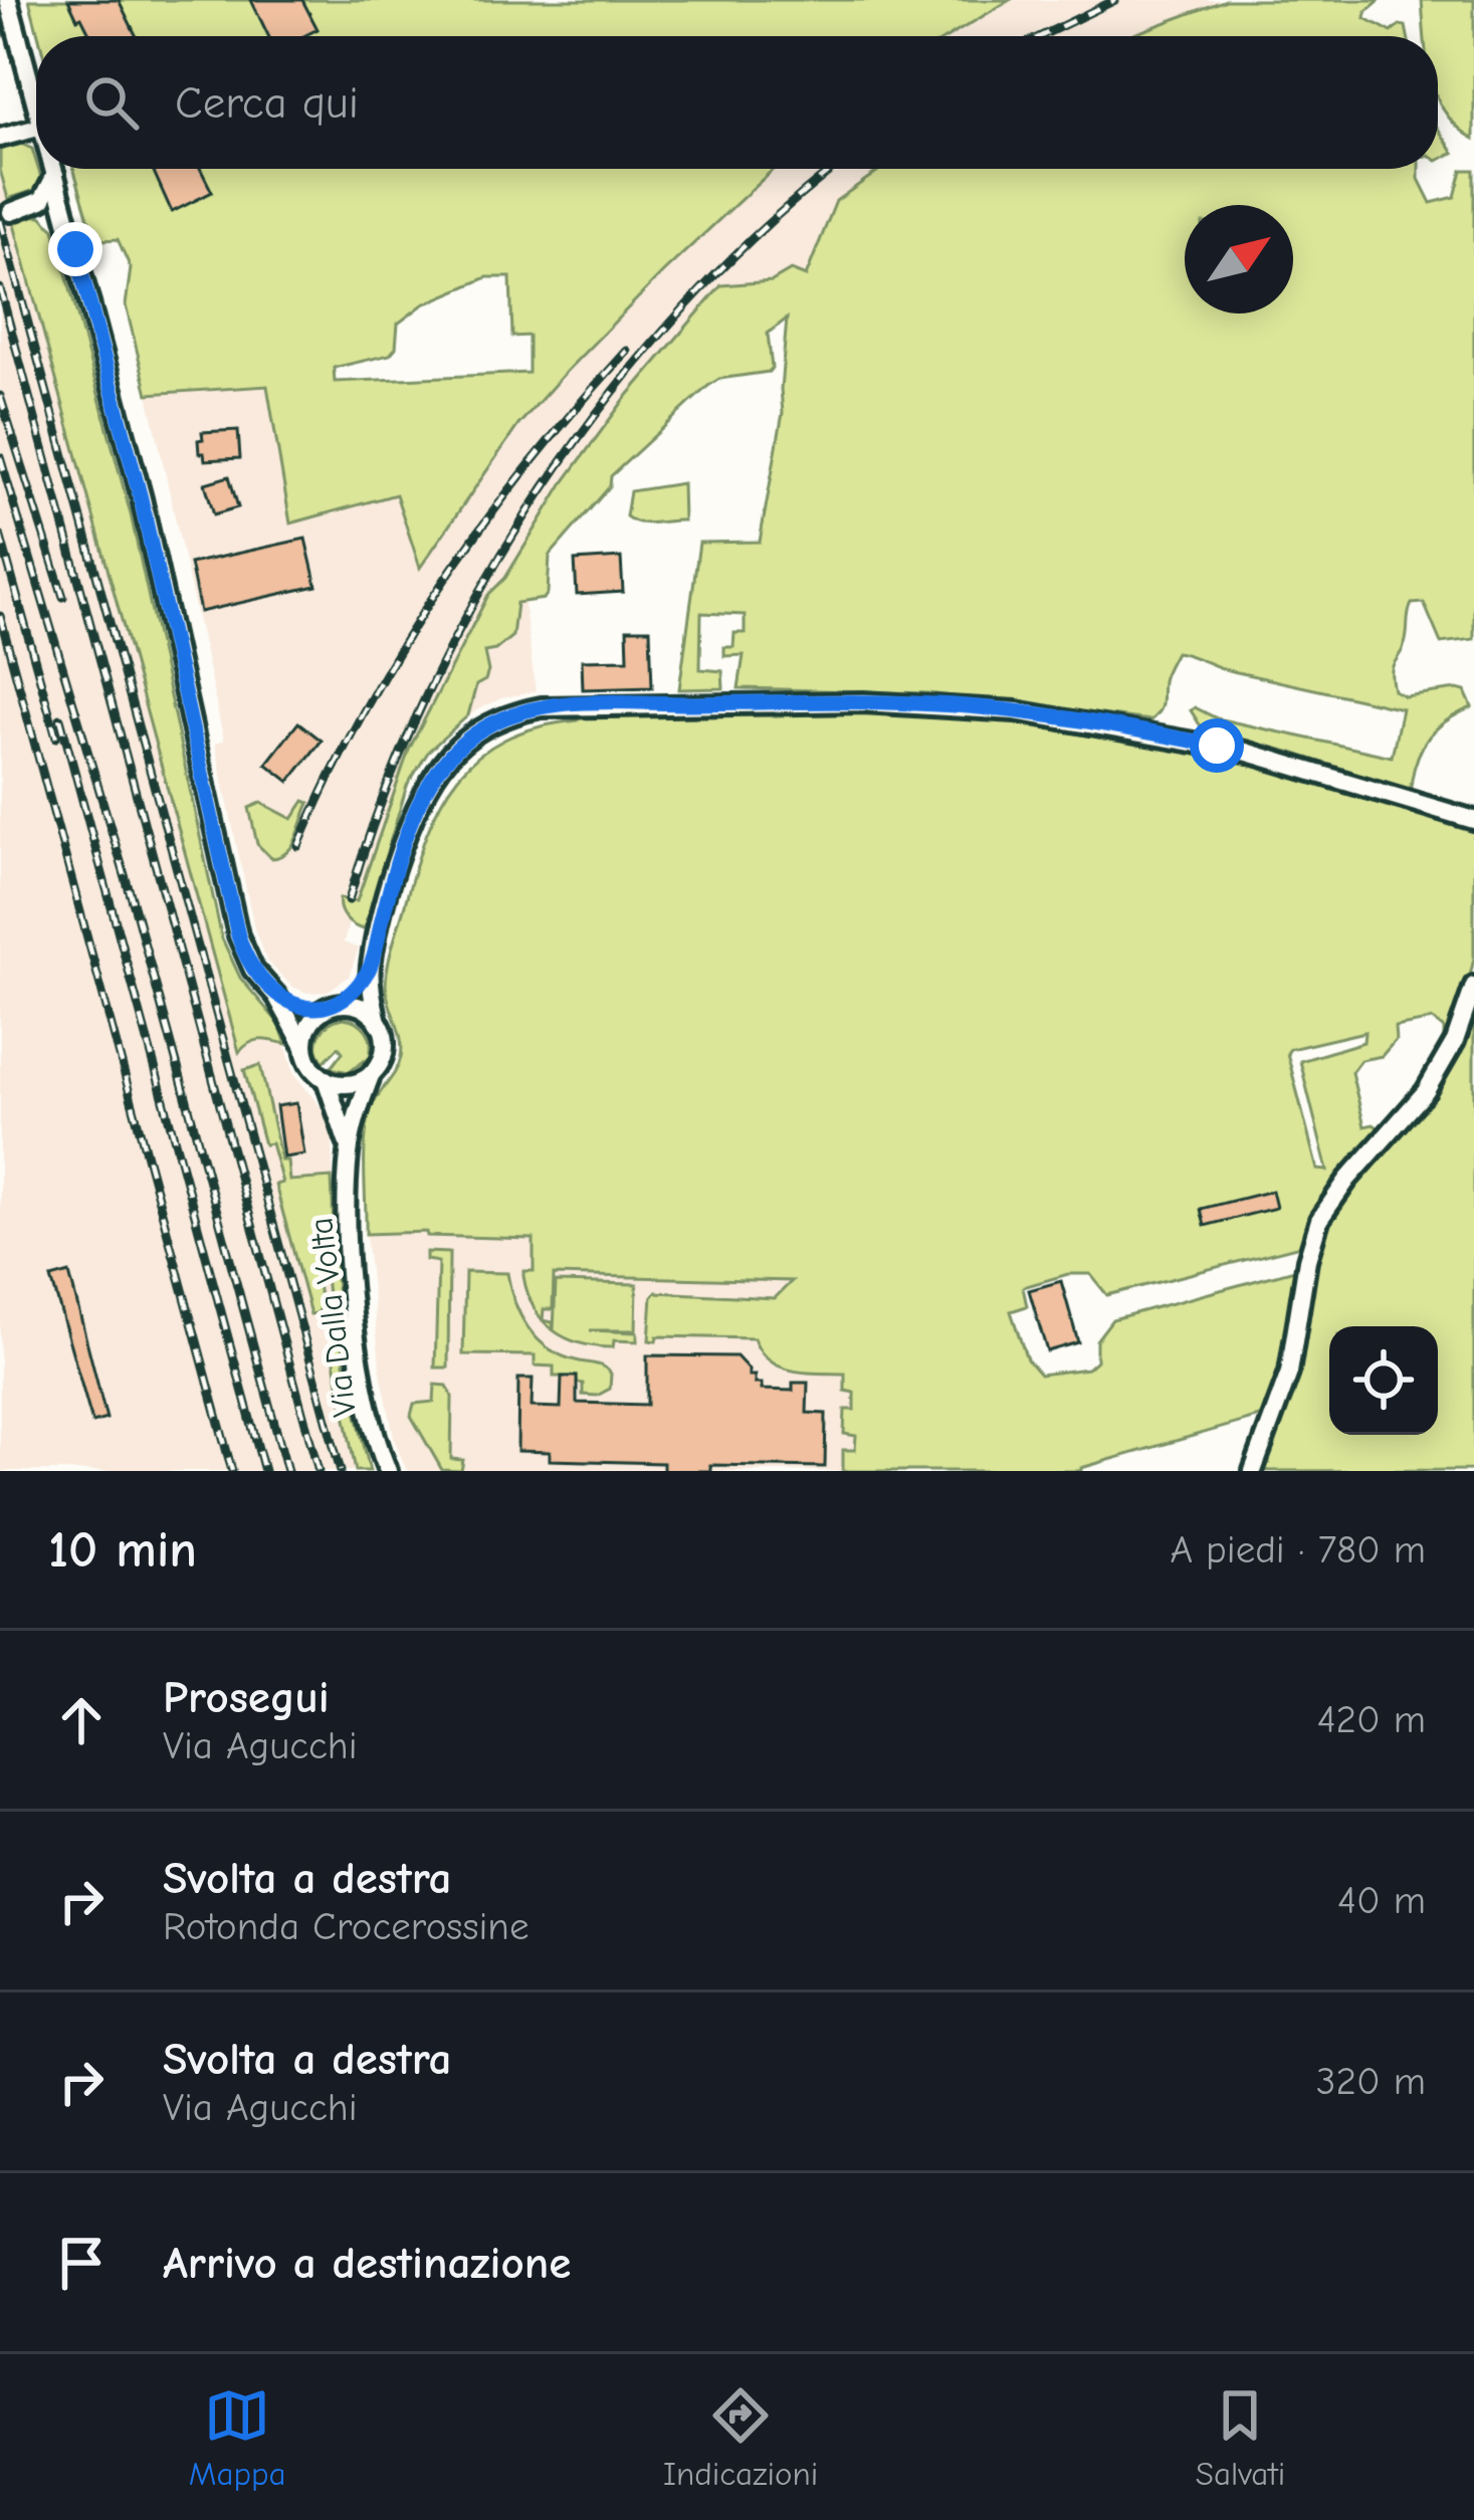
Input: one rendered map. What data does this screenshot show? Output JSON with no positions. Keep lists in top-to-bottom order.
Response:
{
  "streets": {
    "street": ["Via Dalla Volta"]
  },
  "north": "top right",
  "page": {
    "search": "Cerca qui",
    "heading": ["10 min", "A piedi · 780 m"],
    "list": [
      ["Prosegui", "Via Agucchi", "420 m"],
      ["Svolta a destra", "Rotonda Crocerossine", "40 m"],
      ["Svolta a destra", "Via Agucchi", "320 m"],
      "Arrivo a destinazione"
    ],
    "nav": ["Mappa", "Indicazioni", "Salvati"]
  }
}
